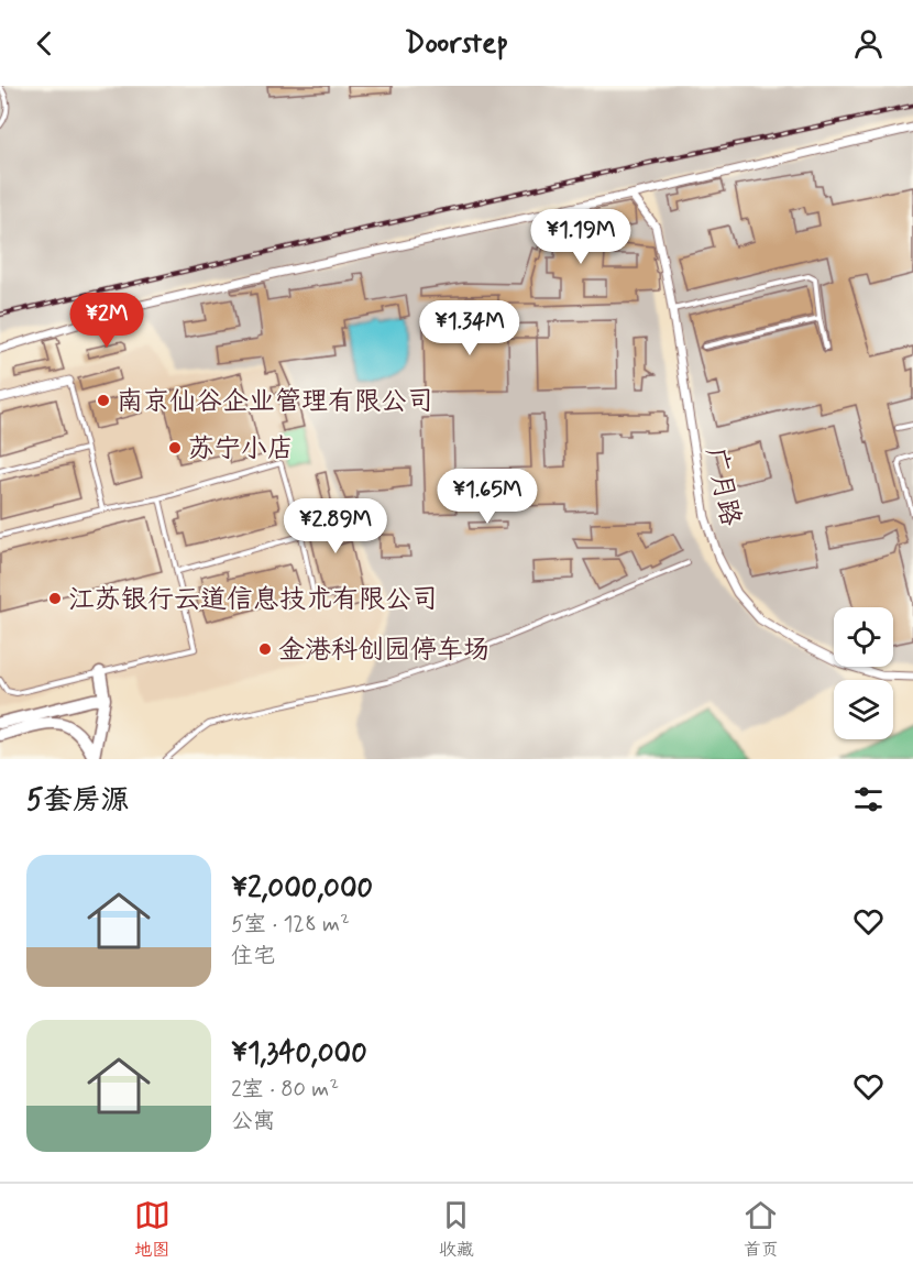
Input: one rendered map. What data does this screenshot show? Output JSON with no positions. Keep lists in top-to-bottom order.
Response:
{
  "streets": {
    "street": ["广月路"]
  },
  "places": [
    "南京仙谷企业管理有限公司",
    "苏宁小店",
    "江苏银行云道信息技术有限公司",
    "金港科创园停车场"
  ],
  "page": {
    "header": "Doorstep",
    "price": [
      "¥1.19M",
      "¥2M",
      "¥1.34M",
      "¥1.65M",
      "¥2.89M"
    ],
    "heading": "5套房源",
    "list": [
      {
        "name": "¥2,000,000",
        "note": "5室 · 128 m² · 住宅"
      },
      {
        "name": "¥1,340,000",
        "note": "2室 · 80 m² · 公寓"
      }
    ],
    "tabs": ["地图", "收藏", "首页"]
  }
}
